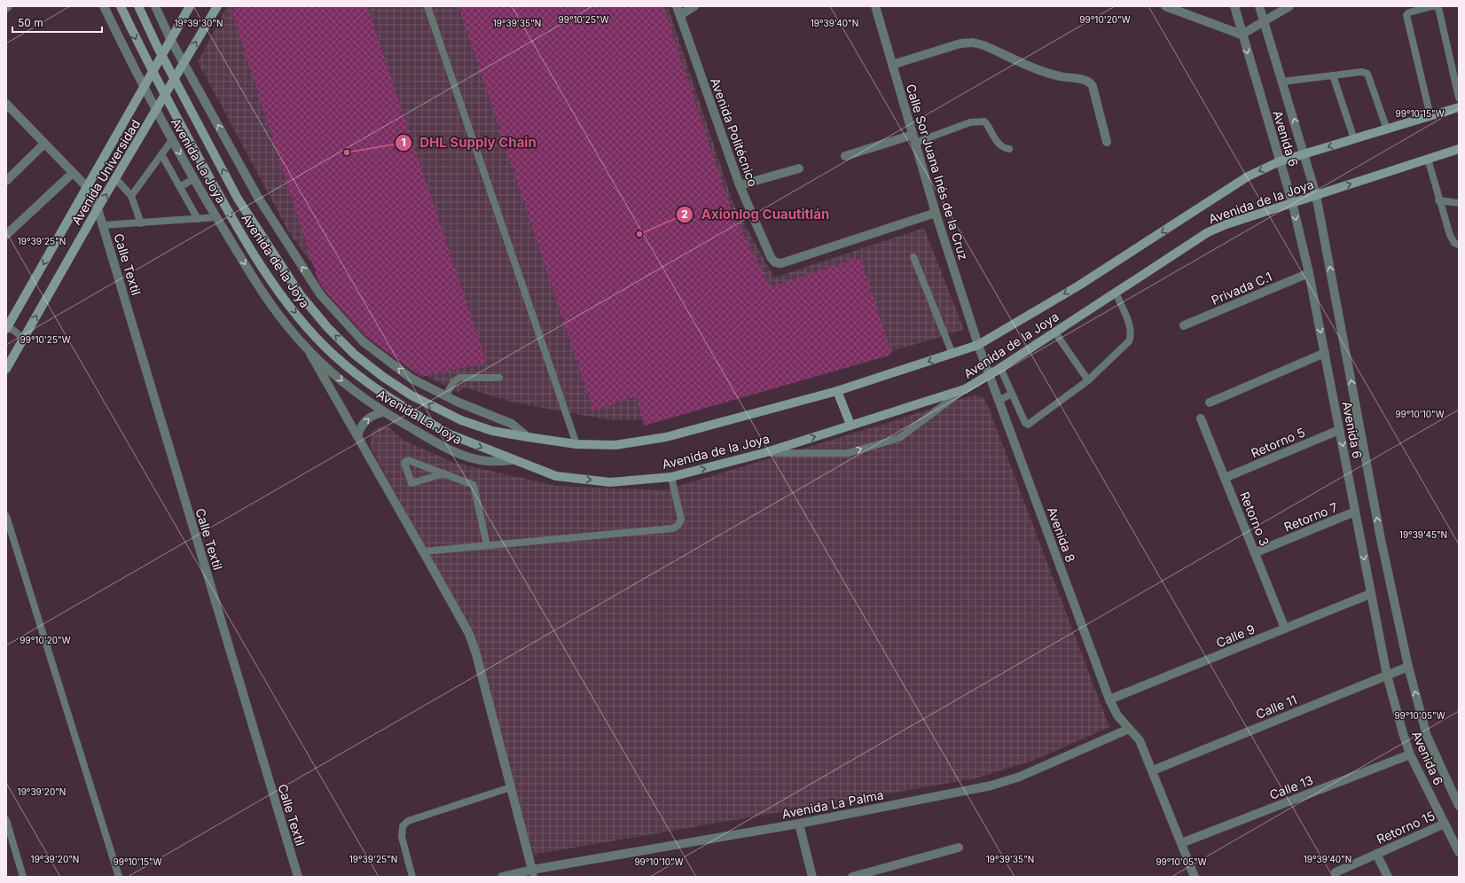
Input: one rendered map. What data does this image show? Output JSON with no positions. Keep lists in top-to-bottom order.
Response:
{
  "streets": {
    "main road": ["Avenida Universidad", "Avenida de la Joya"],
    "street": [
      "Avenida Politécnico",
      "Avenida 6",
      "Avenida La Joya",
      "Calle Sor Juana Inés de la Cruz",
      "Calle Textil",
      "Privada C.1",
      "Retorno 5",
      "Retorno 7",
      "Retorno 3",
      "Avenida 8",
      "Calle 9",
      "Calle 11",
      "Calle 13",
      "Avenida La Palma",
      "Retorno 15"
    ]
  },
  "crossings": [
    ["Avenida Politécnico", "Calle Sor Juana Inés de la Cruz"],
    ["Avenida 6", "Avenida de la Joya"],
    ["Avenida 6", "Privada C.1"],
    ["Avenida 6", "Retorno 5"],
    ["Avenida 6", "Retorno 7"],
    ["Avenida 6", "Calle 9"],
    ["Avenida 6", "Calle 11"],
    ["Avenida 6", "Calle 13"],
    ["Avenida 6", "Retorno 15"],
    ["Avenida La Joya", "Avenida Universidad"],
    ["Avenida La Joya", "Avenida de la Joya"],
    ["Avenida Universidad", "Calle Textil"],
    ["Calle Sor Juana Inés de la Cruz", "Avenida de la Joya"],
    ["Calle Sor Juana Inés de la Cruz", "Avenida 8"],
    ["Avenida de la Joya", "Avenida 8"],
    ["Retorno 5", "Retorno 3"],
    ["Retorno 7", "Retorno 3"],
    ["Retorno 3", "Calle 9"],
    ["Avenida 8", "Calle 9"],
    ["Avenida 8", "Avenida La Palma"]
  ],
  "places": ["DHL Supply Chain", "Axionlog Cuautitlán"],
  "scale_bar": "50 m",
  "coordinates": [
    "99°10'25\"W",
    "99°10'20\"W",
    "19°39'30\"N",
    "19°39'35\"N",
    "19°39'40\"N",
    "99°10'15\"W",
    "19°39'25\"N",
    "99°10'10\"W",
    "19°39'45\"N",
    "99°10'05\"W",
    "19°39'20\"N"
  ]
}
